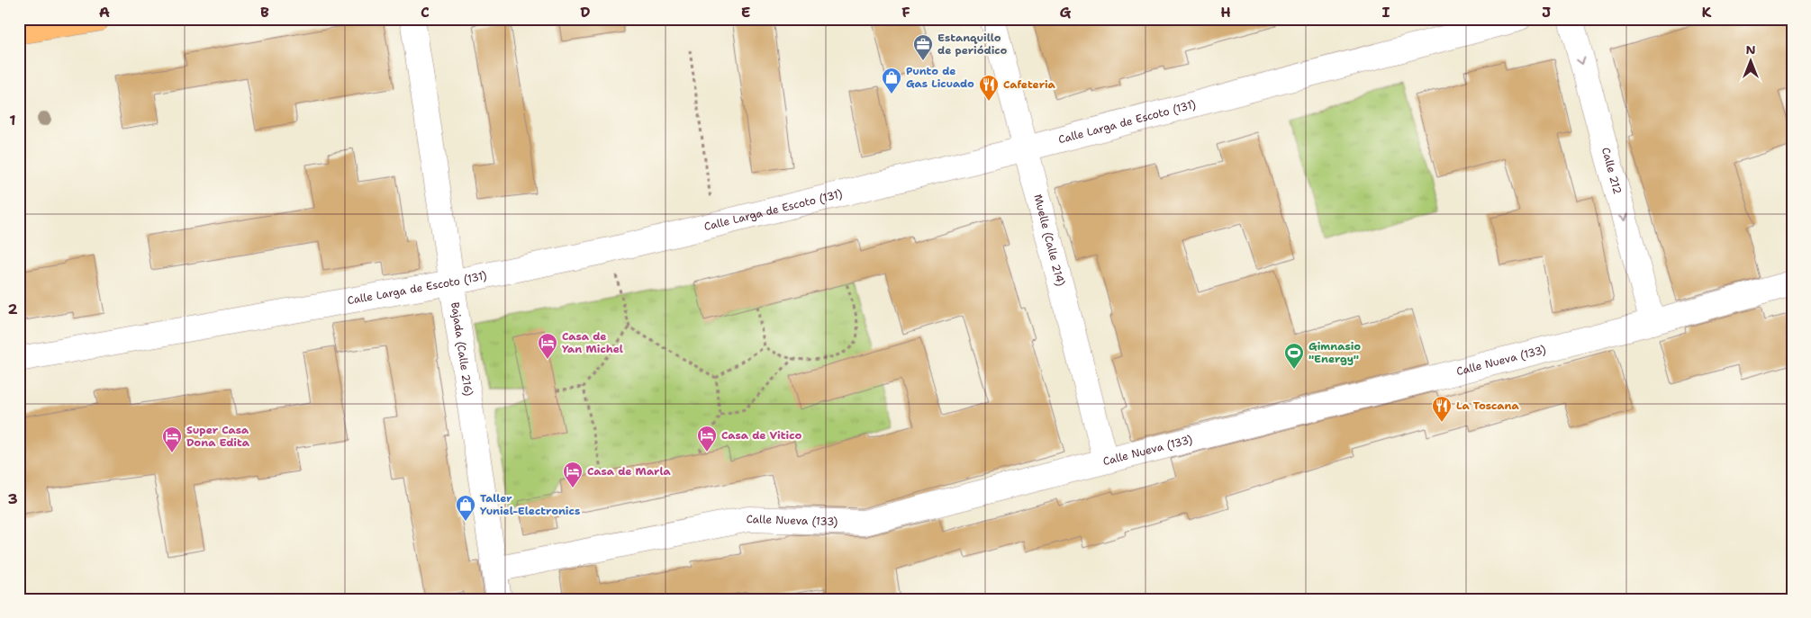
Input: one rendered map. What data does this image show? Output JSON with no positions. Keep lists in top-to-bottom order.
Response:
{
  "streets": {
    "street": [
      "Calle Larga de Escoto (131)",
      "Calle 212",
      "Muelle (Calle 214)",
      "Bajada (Calle 216)",
      "Calle Nueva (133)"
    ]
  },
  "crossings": [
    ["Calle Larga de Escoto (131)", "Muelle (Calle 214)"],
    ["Calle Larga de Escoto (131)", "Bajada (Calle 216)"],
    ["Calle 212", "Calle Nueva (133)"],
    ["Muelle (Calle 214)", "Calle Nueva (133)"],
    ["Bajada (Calle 216)", "Calle Nueva (133)"]
  ],
  "one_way": ["Calle 212"],
  "places": {
    "office": ["Estanquillo de periódico"],
    "shop": ["Punto de Gas Licuado", "Taller Yuniel-Electronics"],
    "restaurant": ["Cafeteria", "La Toscana"],
    "hotel": [
      "Casa de Yan Michel",
      "Casa de Vitico",
      "Super Casa Dona Edita",
      "Casa de Marla"
    ],
    "sports": ["Gimnasio \"Energy\""]
  },
  "north": "top",
  "grid": {
    "columns": [
      "A",
      "B",
      "C",
      "D",
      "E",
      "F",
      "G",
      "H",
      "I",
      "J",
      "K"
    ],
    "rows": ["1", "2", "3"]
  }
}
